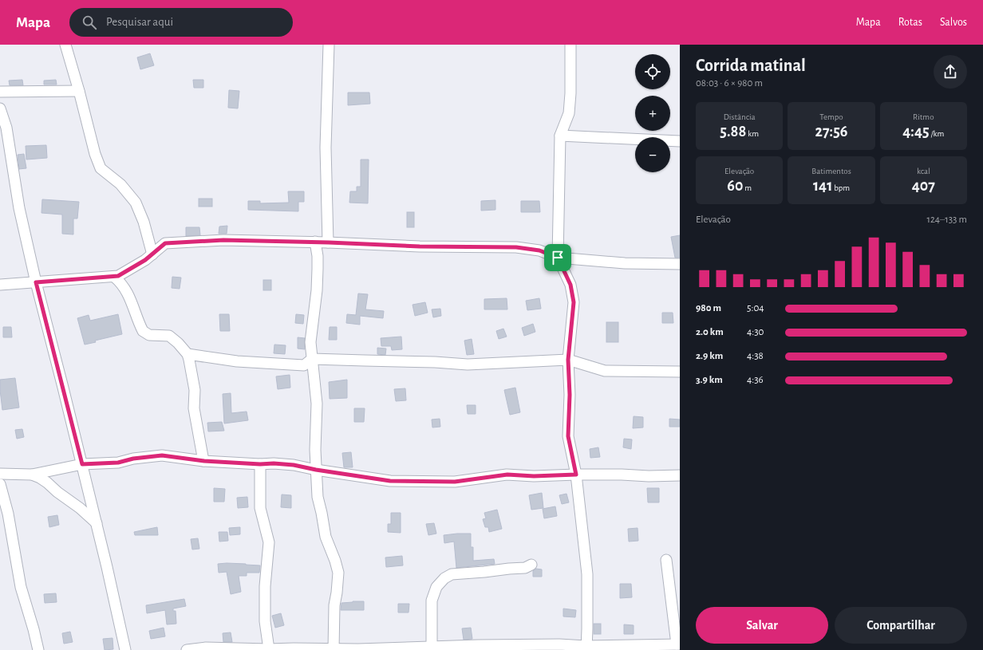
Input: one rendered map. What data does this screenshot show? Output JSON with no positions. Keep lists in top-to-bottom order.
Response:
{
  "page": {
    "header": "Mapa",
    "search": "Pesquisar aqui",
    "nav": ["Mapa", "Rotas", "Salvos"],
    "heading": ["Corrida matinal", "08:03 · 6 × 980 m"],
    "map_buttons": ["+", "−"],
    "stats": [
      ["Distância", "5.88 km"],
      ["Tempo", "27:56"],
      ["Ritmo", "4:45 /km"],
      ["Elevação", "60 m"],
      ["Batimentos", "141 bpm"],
      ["kcal", "407"]
    ],
    "chart": ["Elevação", "124–133 m"],
    "list": [
      {
        "name": "980 m",
        "note": "5:04"
      },
      {
        "name": "2.0 km",
        "note": "4:30"
      },
      {
        "name": "2.9 km",
        "note": "4:38"
      },
      {
        "name": "3.9 km",
        "note": "4:36"
      }
    ],
    "buttons": ["Salvar", "Compartilhar"]
  }
}
